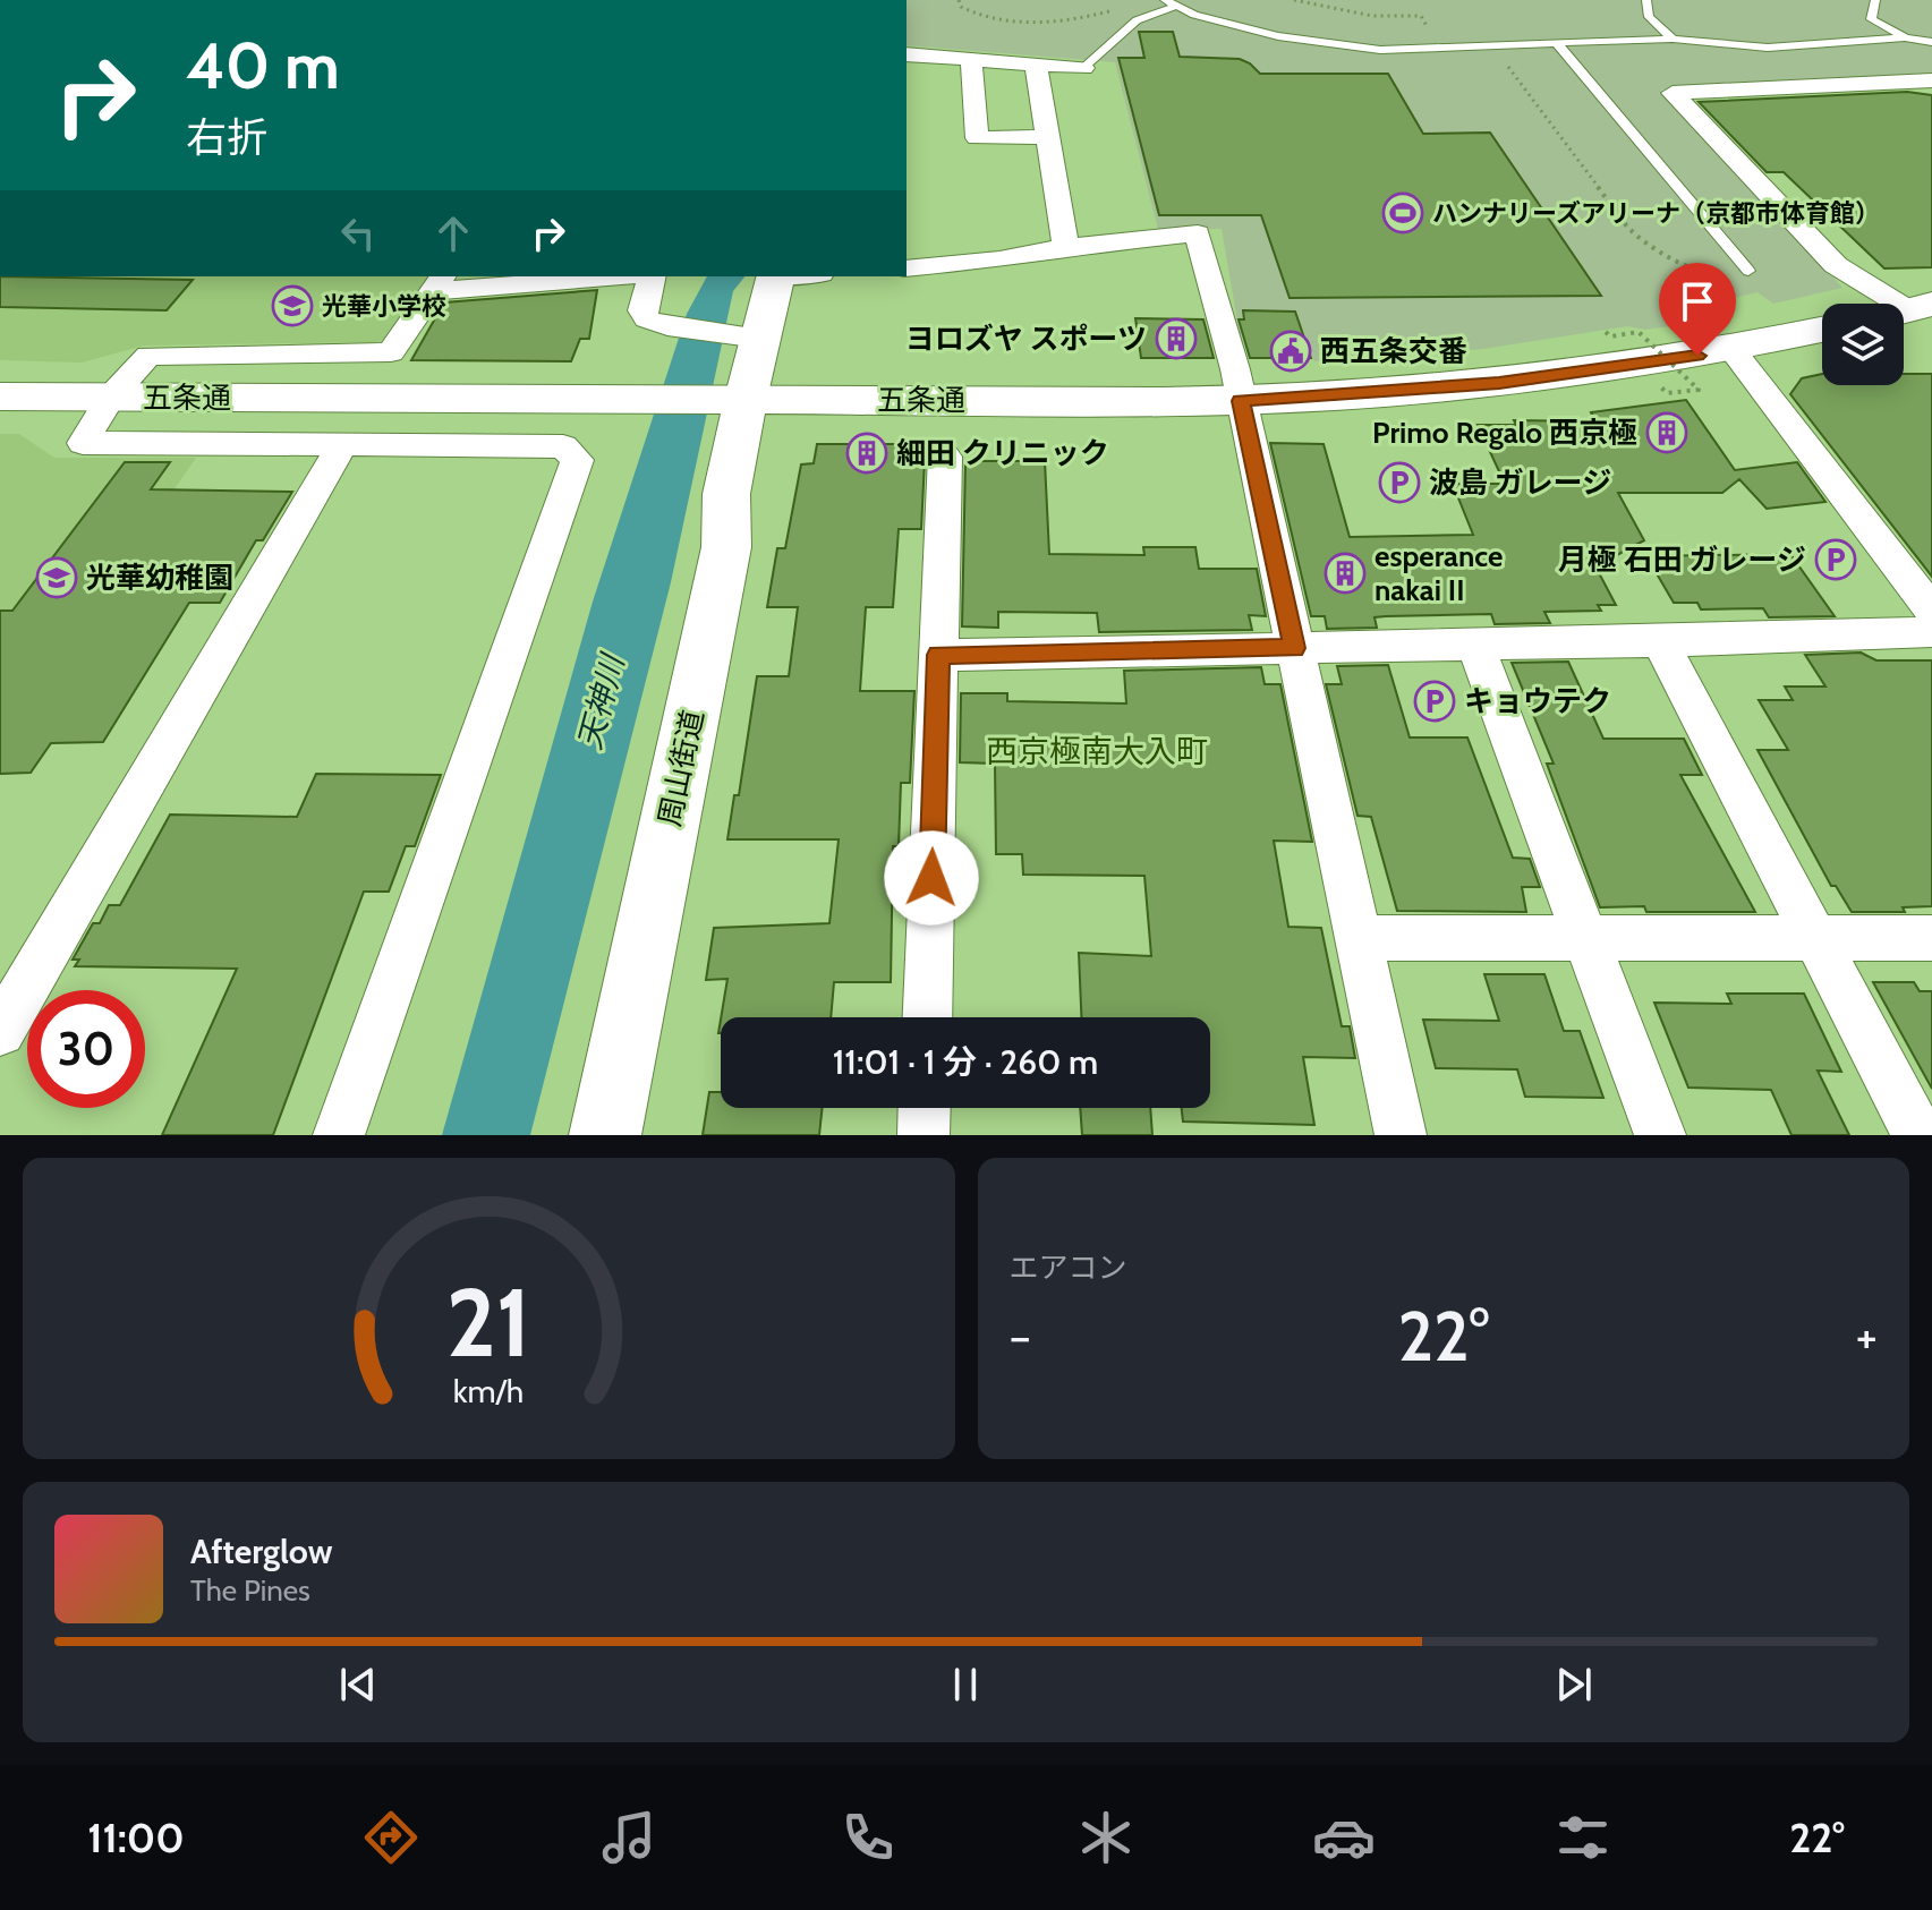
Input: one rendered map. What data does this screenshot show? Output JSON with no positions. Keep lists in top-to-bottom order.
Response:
{
  "streets": {
    "main road": ["五条通", "周山街道"]
  },
  "crossings": [
    ["五条通", "周山街道"]
  ],
  "districts": ["西京極南大入町"],
  "water": ["天神川"],
  "places": {
    "sports": ["ハンナリーズアリーナ（京都市体育館）"],
    "school or university": ["光華小学校", "光華幼稚園"],
    "building": [
      "ヨロズヤ スポーツ",
      "Primo Regalo 西京極",
      "細田 クリニック",
      "esperance nakai II"
    ],
    "public building": ["西五条交番"],
    "parking": ["波島 ガレージ", "月極 石田 ガレージ", "キョウテク"]
  },
  "page": {
    "turn": ["40 m", "右折"],
    "limit": "30",
    "trip": "11:01 · 1 分 · 260 m",
    "tile": "エアコン",
    "heat": ["−", "22°", "+"],
    "song": ["Afterglow", "The Pines"],
    "tabs": ["11:00", "22°"],
    "gauge": ["21", "km/h"]
  }
}
